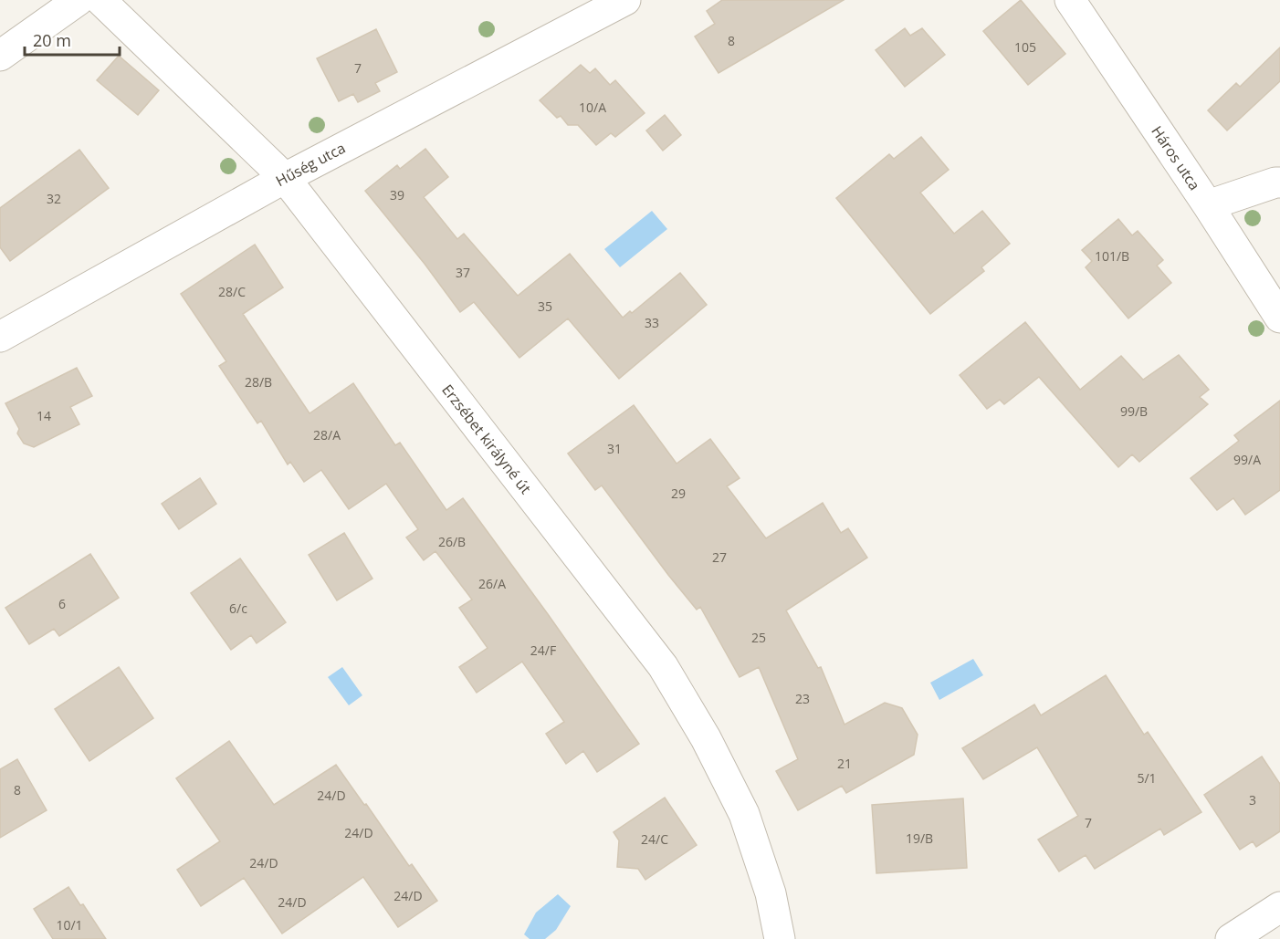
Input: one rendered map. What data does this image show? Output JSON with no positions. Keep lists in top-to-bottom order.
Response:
{
  "streets": {
    "street": ["Háros utca", "Hűség utca", "Erzsébet királyné út"]
  },
  "crossings": [
    ["Hűség utca", "Erzsébet királyné út"]
  ],
  "house_numbers": [
    "8",
    "105",
    "7",
    "10/A",
    "39",
    "32",
    "101/B",
    "37",
    "28/C",
    "35",
    "33",
    "28/B",
    "99/B",
    "14",
    "28/A",
    "31",
    "99/A",
    "29",
    "26/B",
    "27",
    "26/A",
    "6",
    "6/c",
    "25",
    "24/F",
    "23",
    "21",
    "5/1",
    "8",
    "24/D",
    "3",
    "7",
    "24/D",
    "19/B",
    "24/C",
    "24/D",
    "24/D",
    "24/D",
    "10/1"
  ],
  "scale_bar": "20 m"
}
